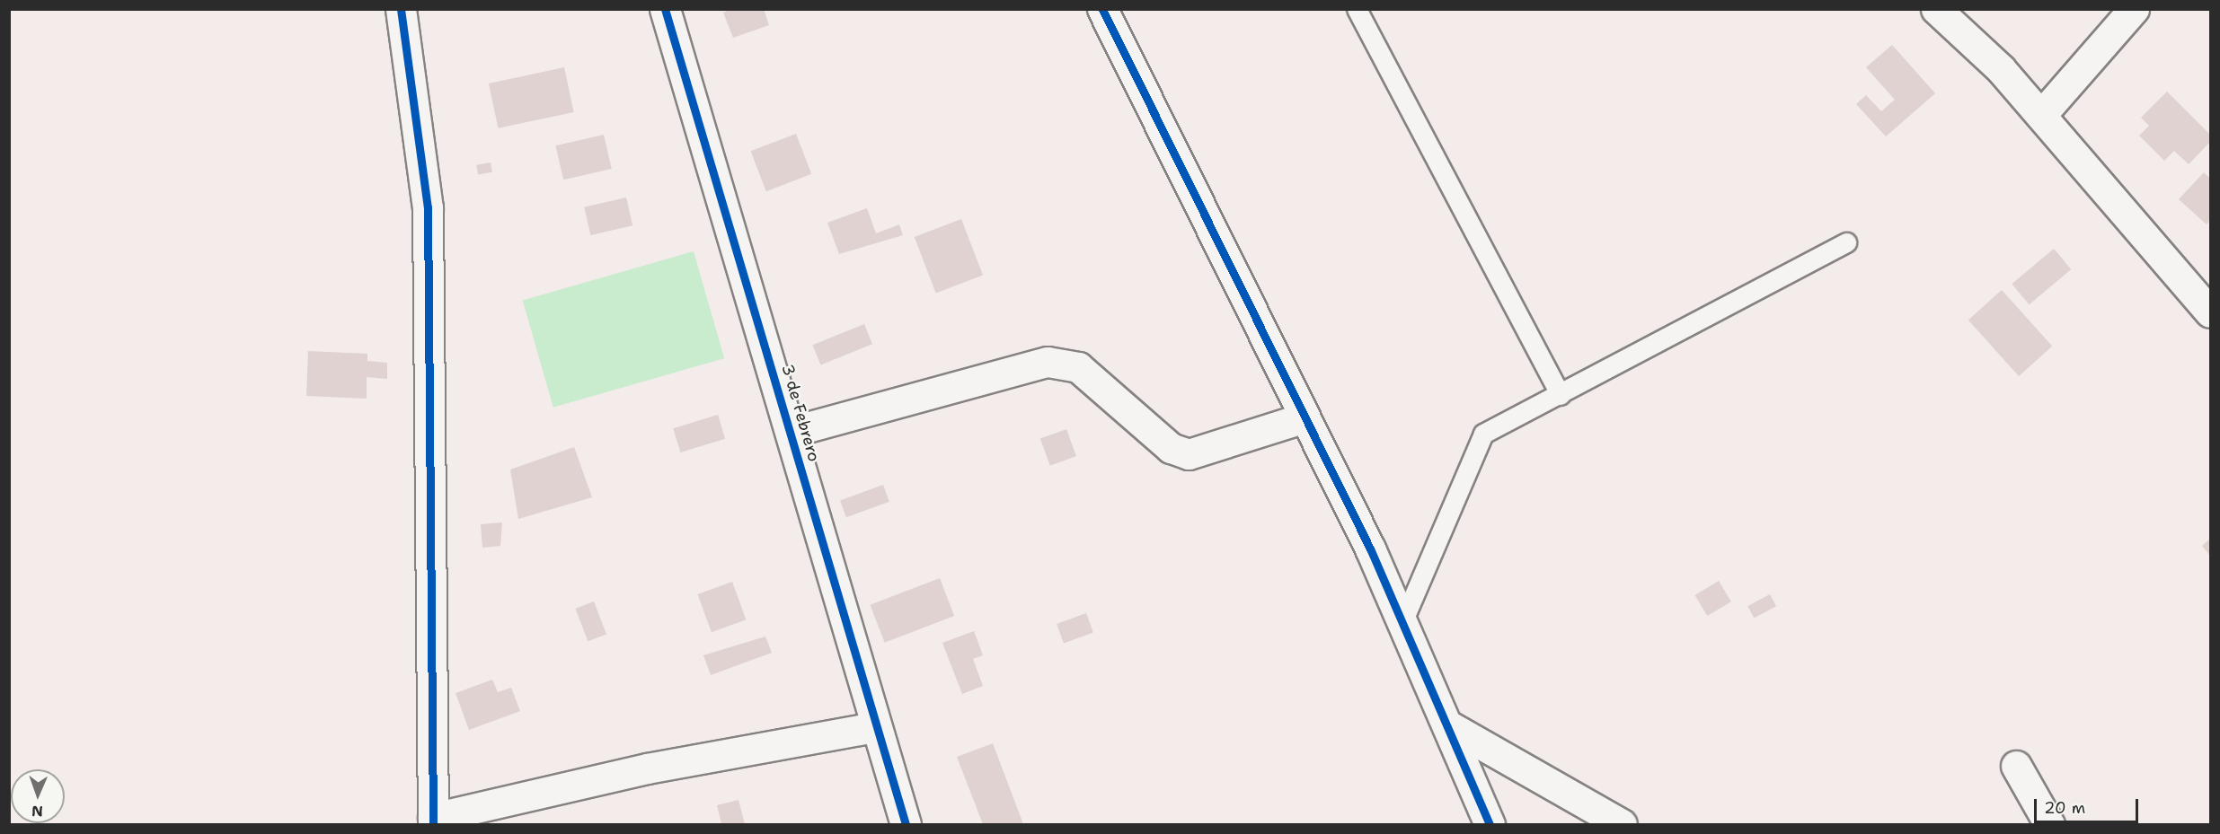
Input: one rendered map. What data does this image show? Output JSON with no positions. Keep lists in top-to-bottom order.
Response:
{
  "streets": {
    "street": ["3 de Febrero"]
  },
  "scale_bar": "20 m",
  "north": "bottom"
}
